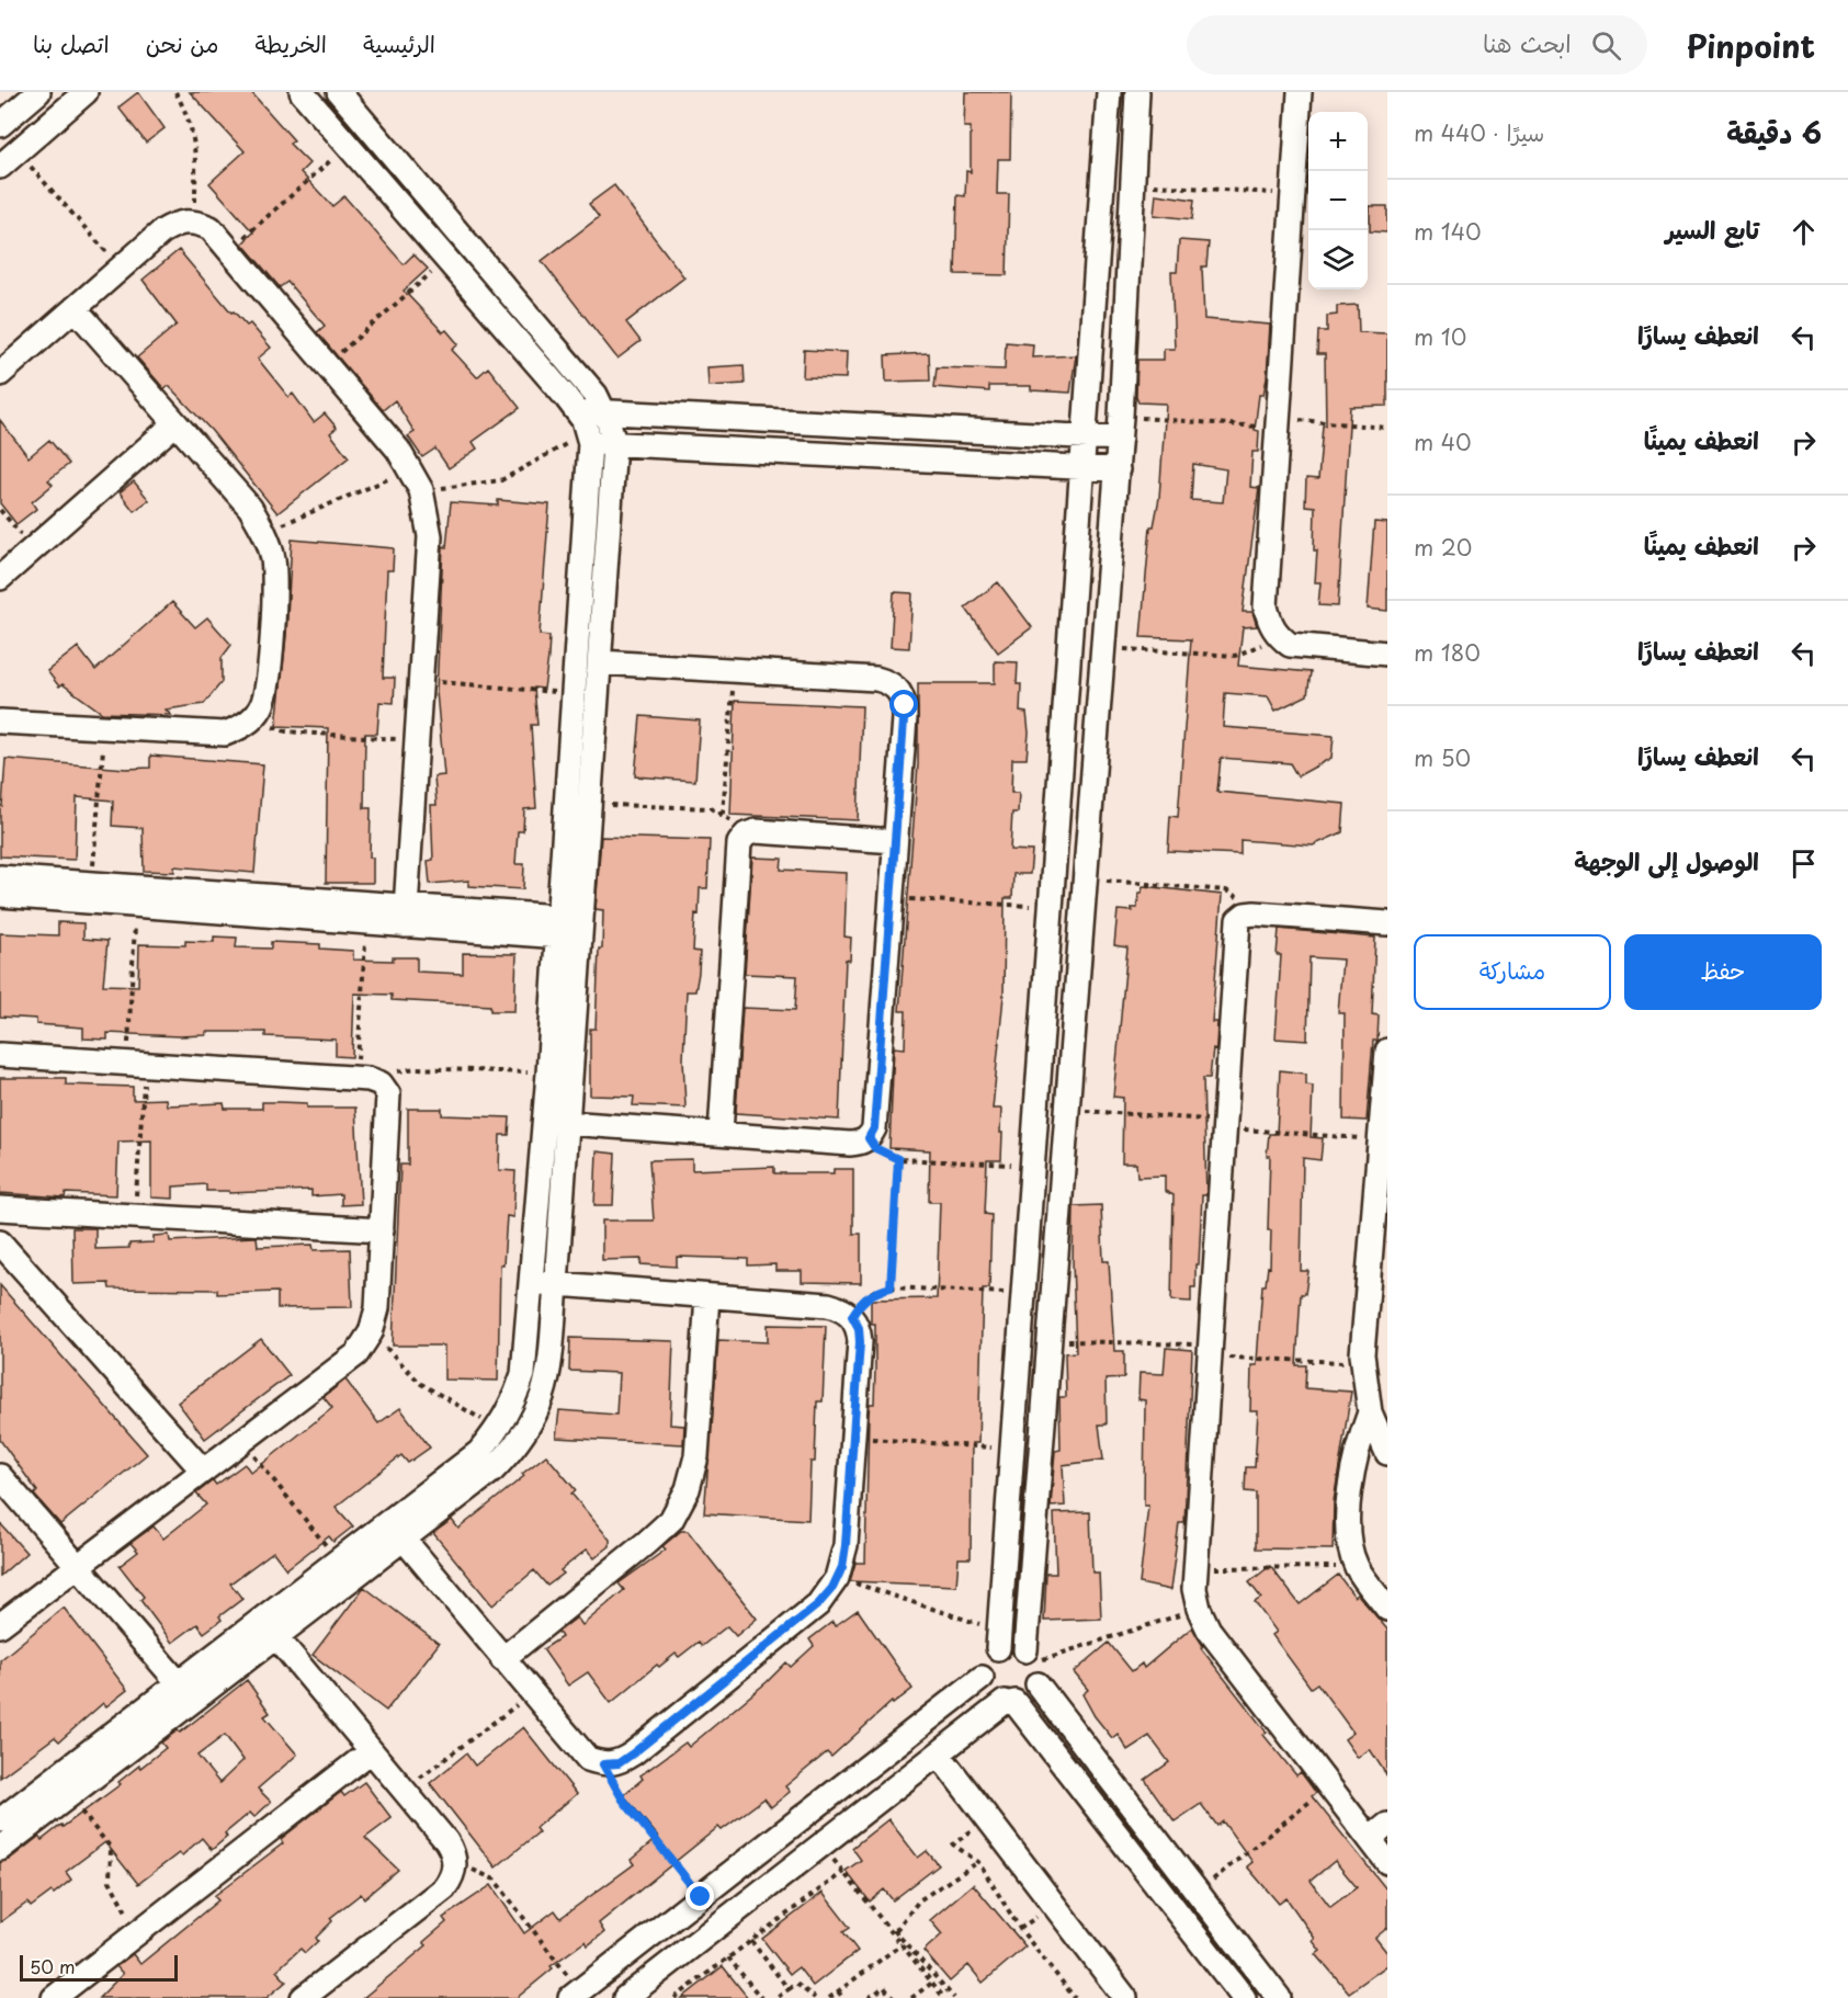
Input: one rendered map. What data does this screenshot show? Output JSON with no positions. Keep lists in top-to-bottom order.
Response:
{
  "scale_bar": "50 m",
  "page": {
    "header": "Pinpoint",
    "search": "ابحث هنا",
    "nav": [
      "الرئيسية",
      "الخريطة",
      "من نحن",
      "اتصل بنا"
    ],
    "heading": ["6 دقيقة", "سيرًا · 440 m"],
    "map_buttons": ["+", "−"],
    "list": [
      ["تابع السير", "140 m"],
      ["انعطف يسارًا", "10 m"],
      ["انعطف يمينًا", "40 m"],
      ["انعطف يمينًا", "20 m"],
      ["انعطف يسارًا", "180 m"],
      ["انعطف يسارًا", "50 m"],
      "الوصول إلى الوجهة"
    ],
    "buttons": ["حفظ", "مشاركة"],
    "scale": "50 m"
  }
}
